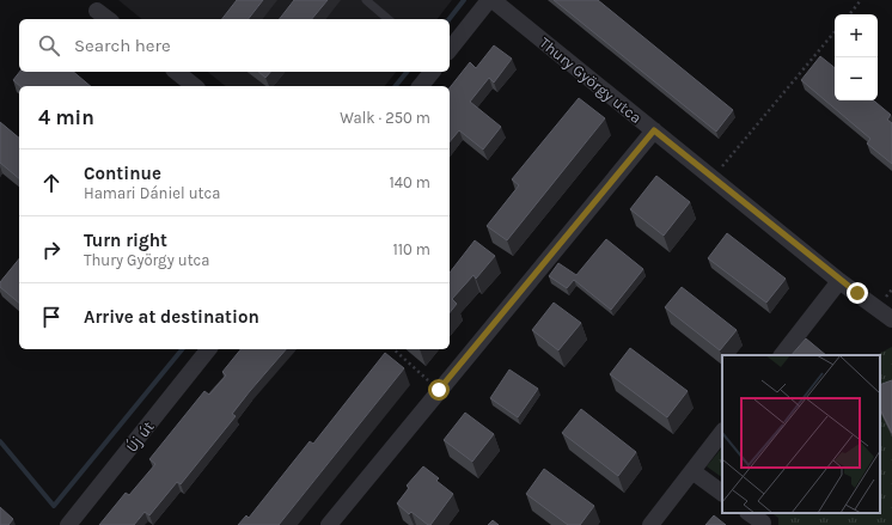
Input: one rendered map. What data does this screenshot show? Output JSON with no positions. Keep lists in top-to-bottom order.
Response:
{
  "streets": {
    "street": ["Thury György utca", "Új út"]
  },
  "page": {
    "map_buttons": ["+", "−"],
    "search": "Search here",
    "heading": ["4 min", "Walk · 250 m"],
    "list": [
      ["Continue", "Hamari Dániel utca", "140 m"],
      ["Turn right", "Thury György utca", "110 m"],
      "Arrive at destination"
    ]
  }
}
